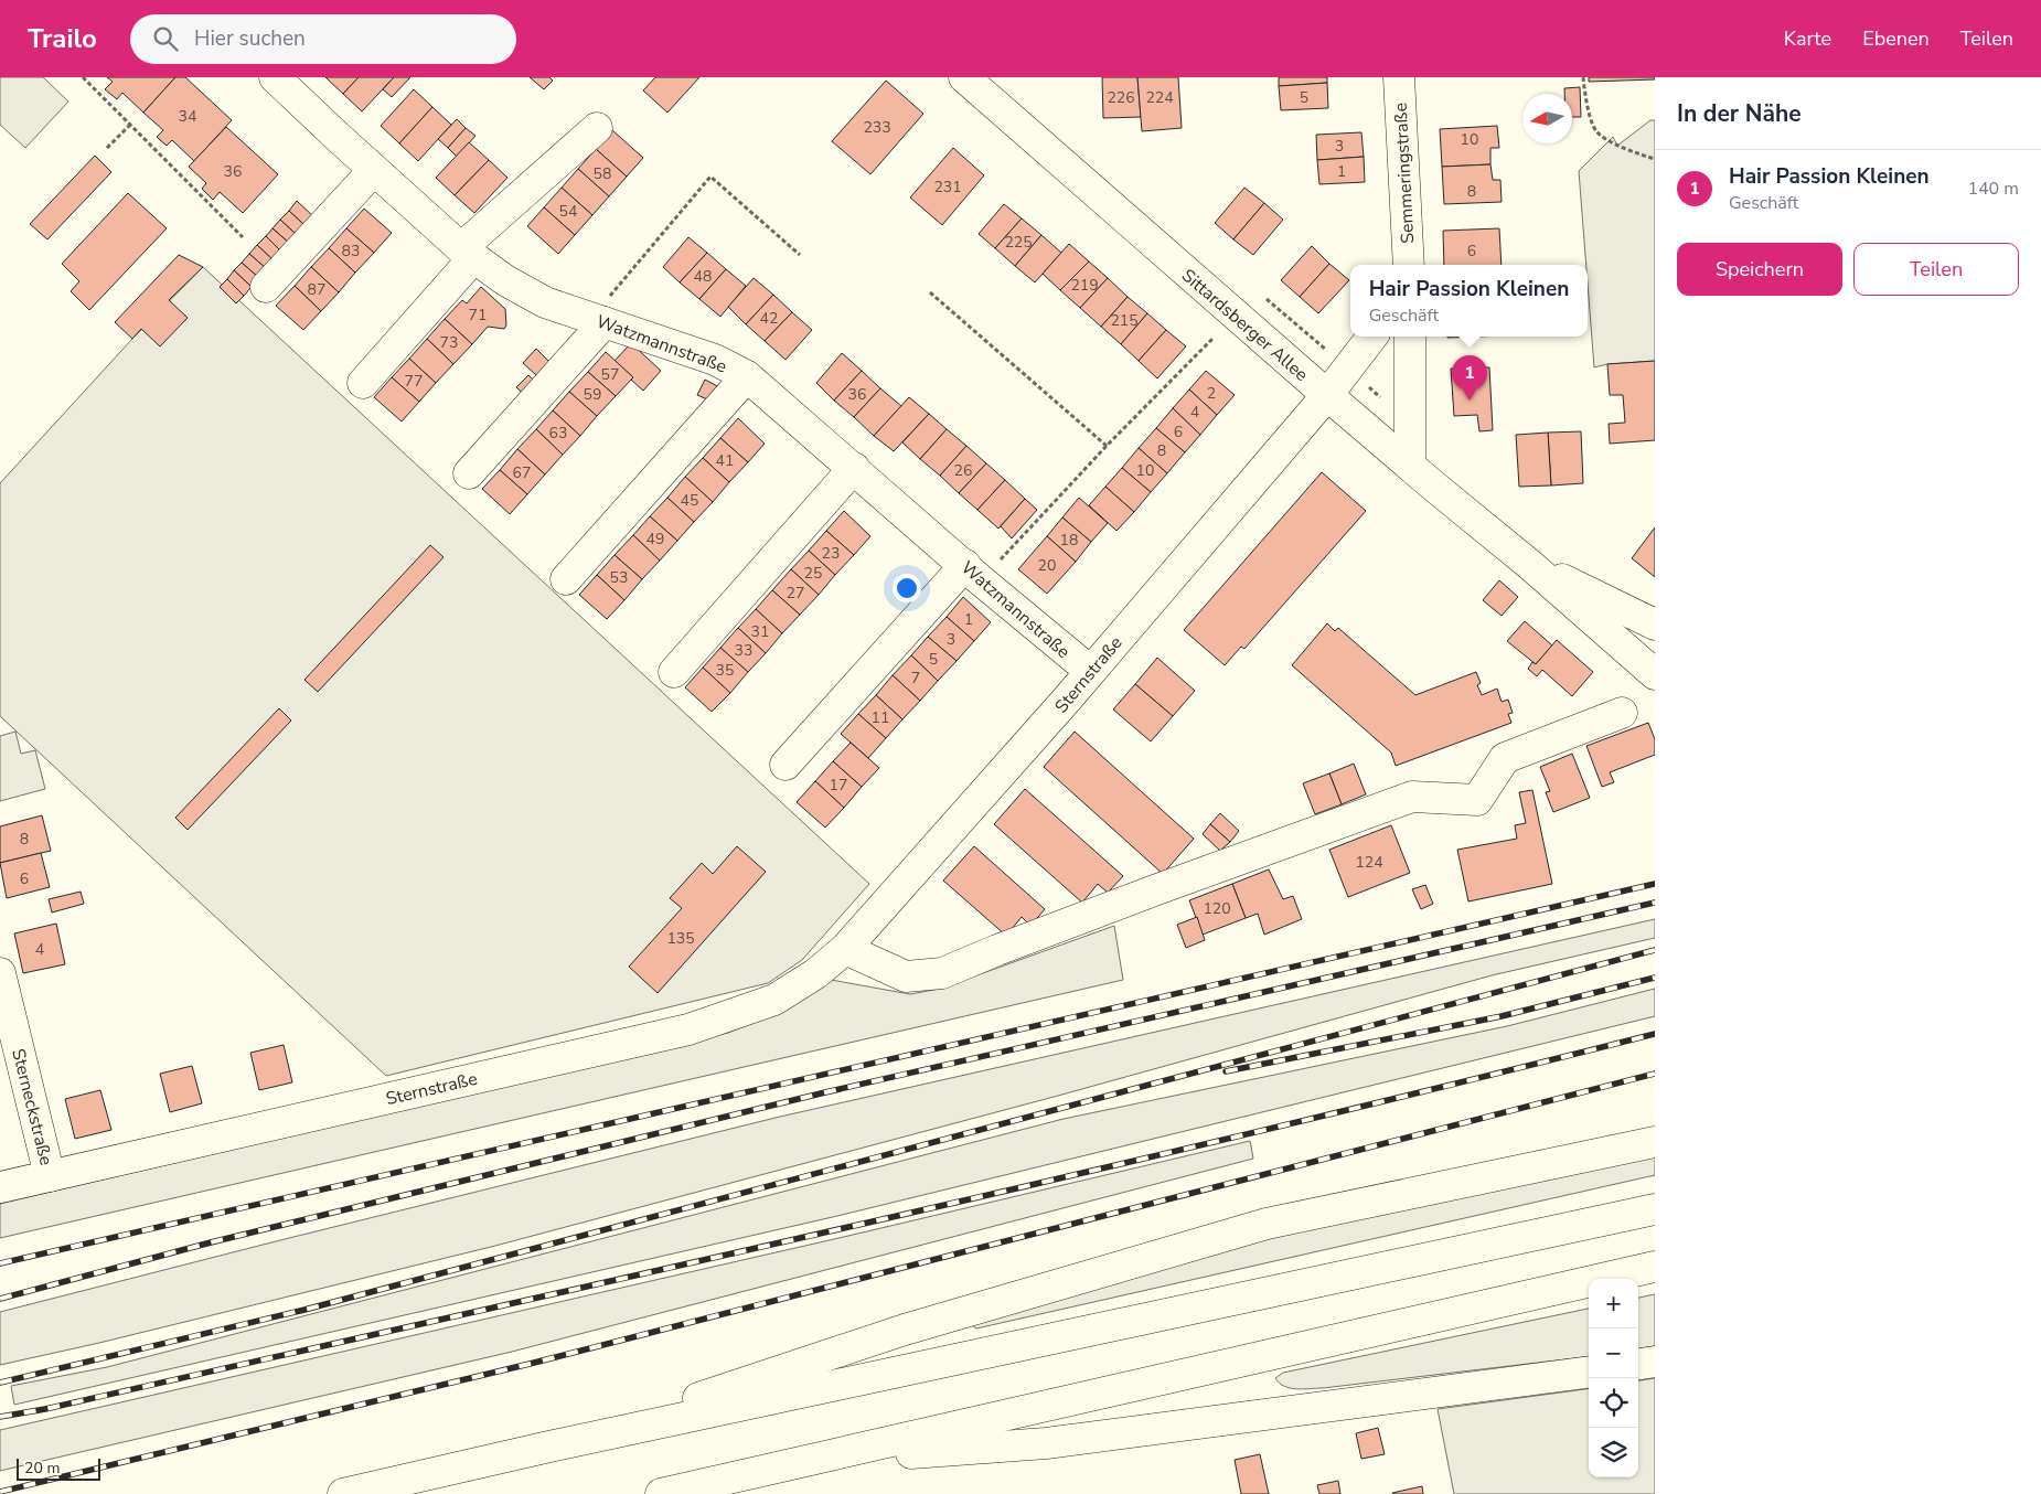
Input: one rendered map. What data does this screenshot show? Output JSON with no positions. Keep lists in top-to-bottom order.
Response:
{
  "streets": {
    "main road": [
      "Semmeringstraße",
      "Sittardsberger Allee",
      "Watzmannstraße",
      "Sternstraße",
      "Sterneckstraße"
    ]
  },
  "crossings": [
    ["Sittardsberger Allee", "Sternstraße"],
    ["Watzmannstraße", "Sternstraße"],
    ["Sternstraße", "Sterneckstraße"]
  ],
  "house_numbers": [
    "226",
    "224",
    "5",
    "34",
    "233",
    "10",
    "3",
    "36",
    "1",
    "58",
    "231",
    "8",
    "54",
    "225",
    "83",
    "6",
    "48",
    "219",
    "87",
    "71",
    "42",
    "215",
    "73",
    "57",
    "77",
    "2",
    "59",
    "36",
    "4",
    "6",
    "63",
    "8",
    "41",
    "26",
    "10",
    "67",
    "45",
    "49",
    "18",
    "23",
    "20",
    "25",
    "53",
    "27",
    "1",
    "31",
    "3",
    "33",
    "5",
    "35",
    "7",
    "11",
    "17",
    "8",
    "124",
    "6",
    "120",
    "135",
    "4"
  ],
  "scale_bar": "20 m",
  "north": "left",
  "page": {
    "header": "Trailo",
    "search": "Hier suchen",
    "nav": ["Karte", "Ebenen", "Teilen"],
    "heading": "In der Nähe",
    "list": [
      {
        "mark": "1",
        "name": "Hair Passion Kleinen",
        "note": "Geschäft",
        "value": "140 m"
      }
    ],
    "buttons": ["Speichern", "Teilen"],
    "popup": ["Hair Passion Kleinen", "Geschäft"],
    "pins": "1",
    "map_buttons": ["+", "−"],
    "scale": "20 m"
  }
}
